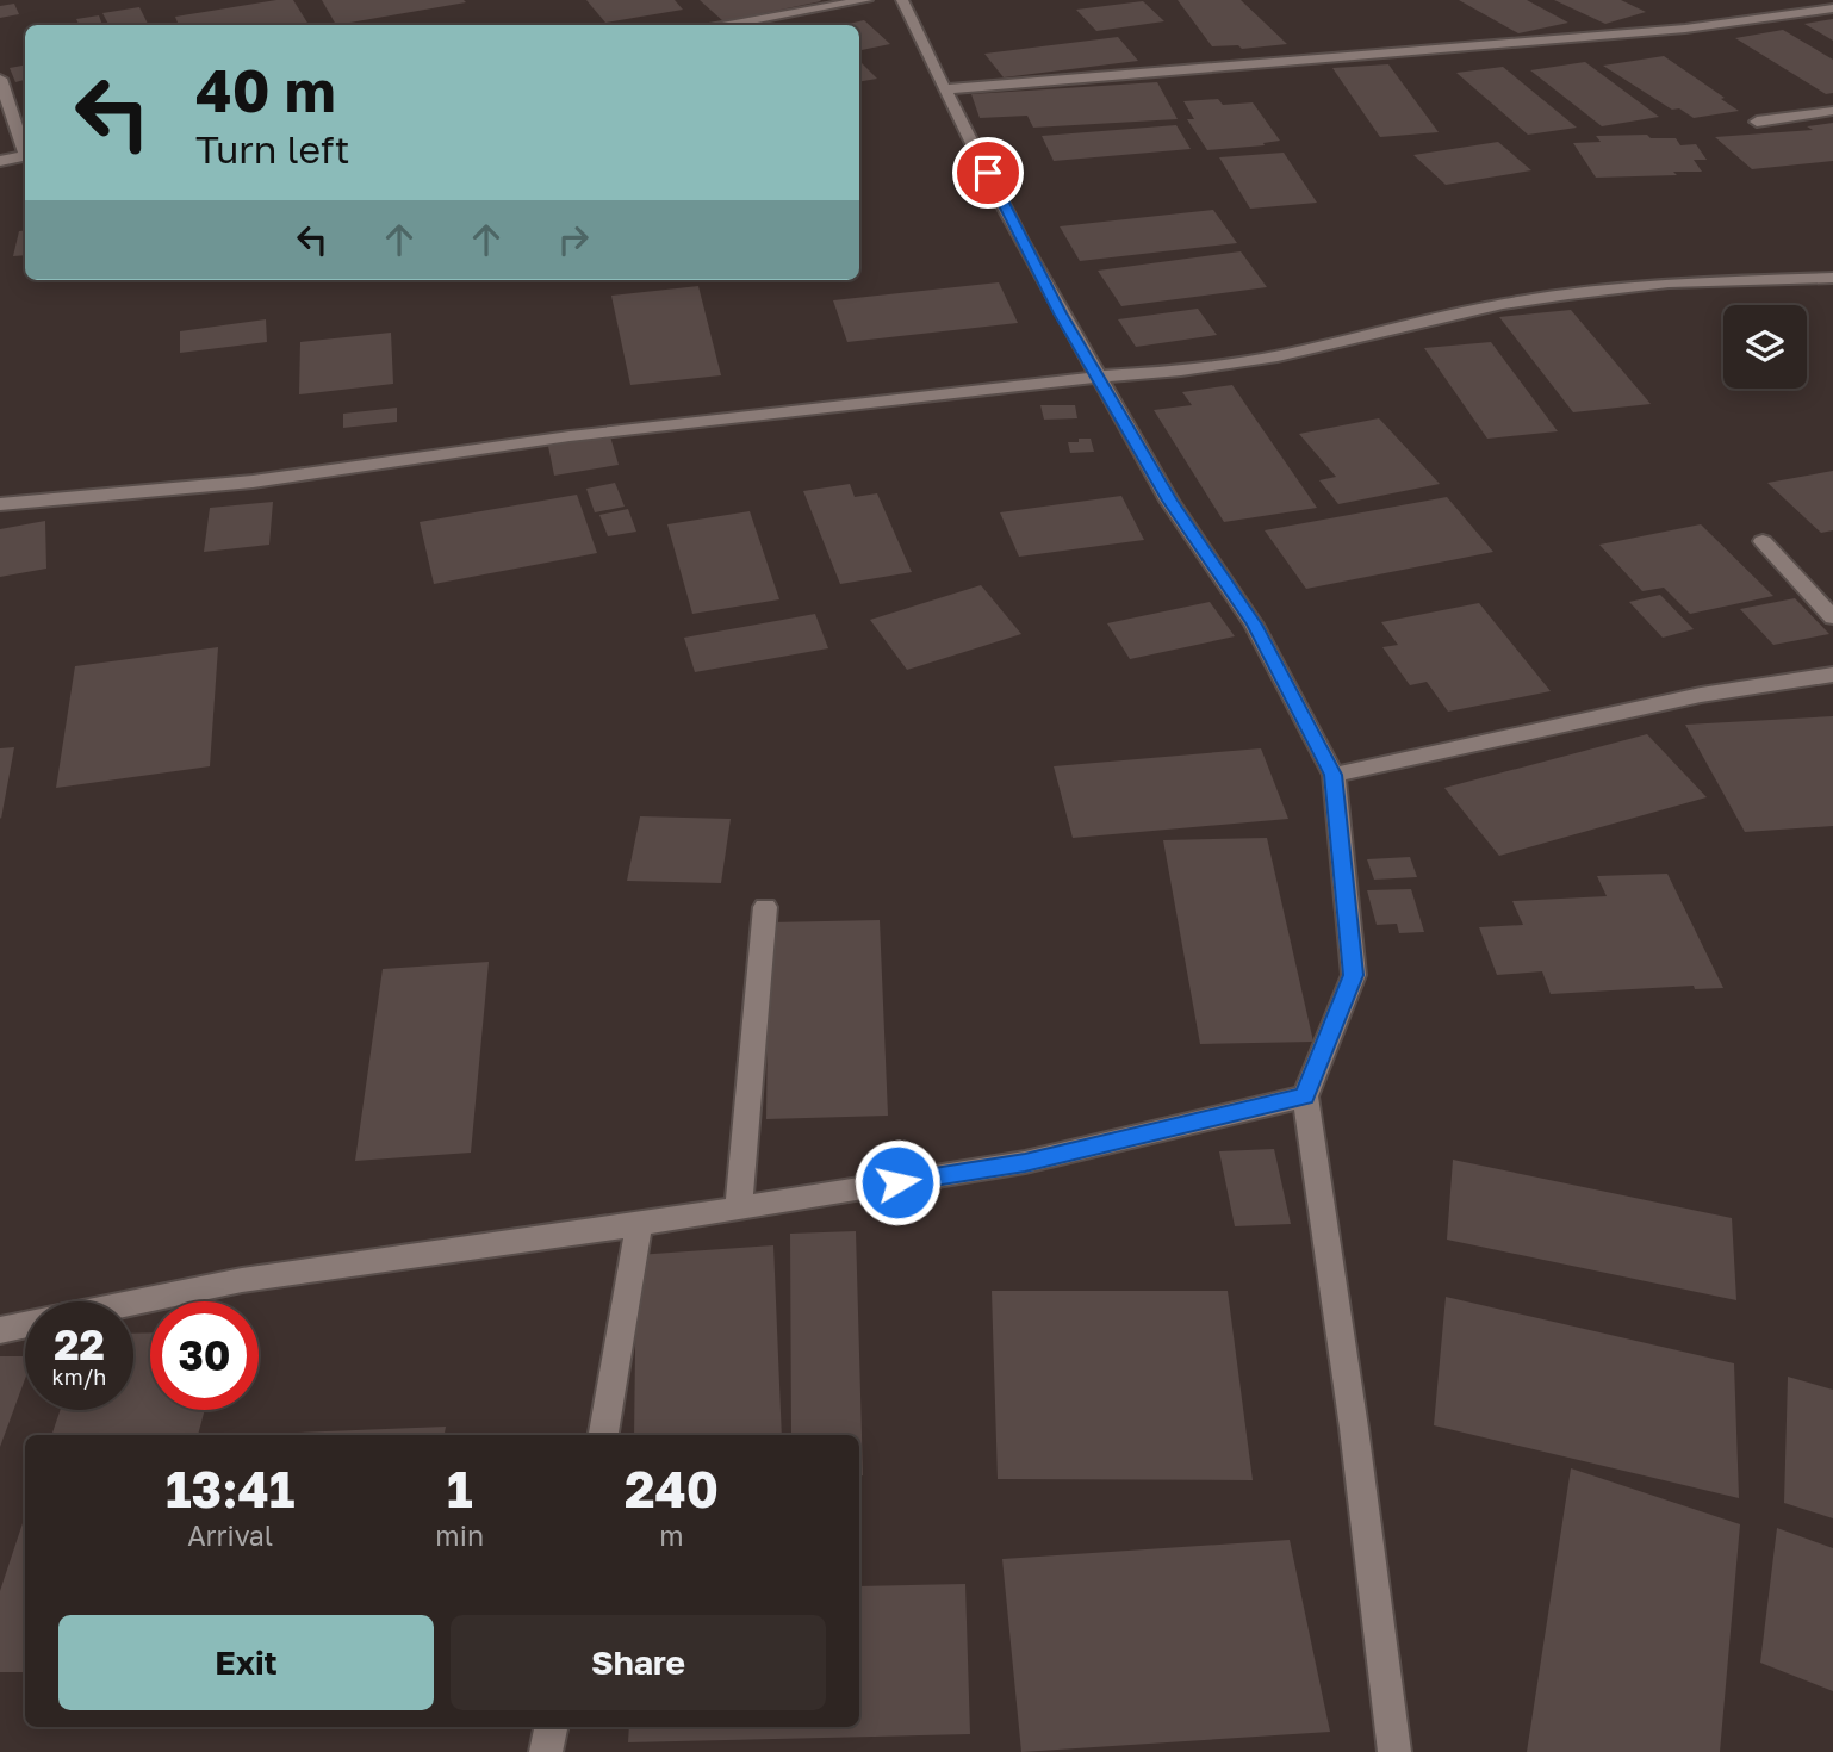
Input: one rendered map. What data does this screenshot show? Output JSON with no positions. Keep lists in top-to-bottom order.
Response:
{
  "page": {
    "turn": ["40 m", "Turn left"],
    "speed": "22 km/h",
    "limit": "30",
    "eta": [
      "13:41",
      "Arrival",
      "1",
      "min",
      "240",
      "m"
    ],
    "buttons": ["Exit", "Share"]
  }
}
